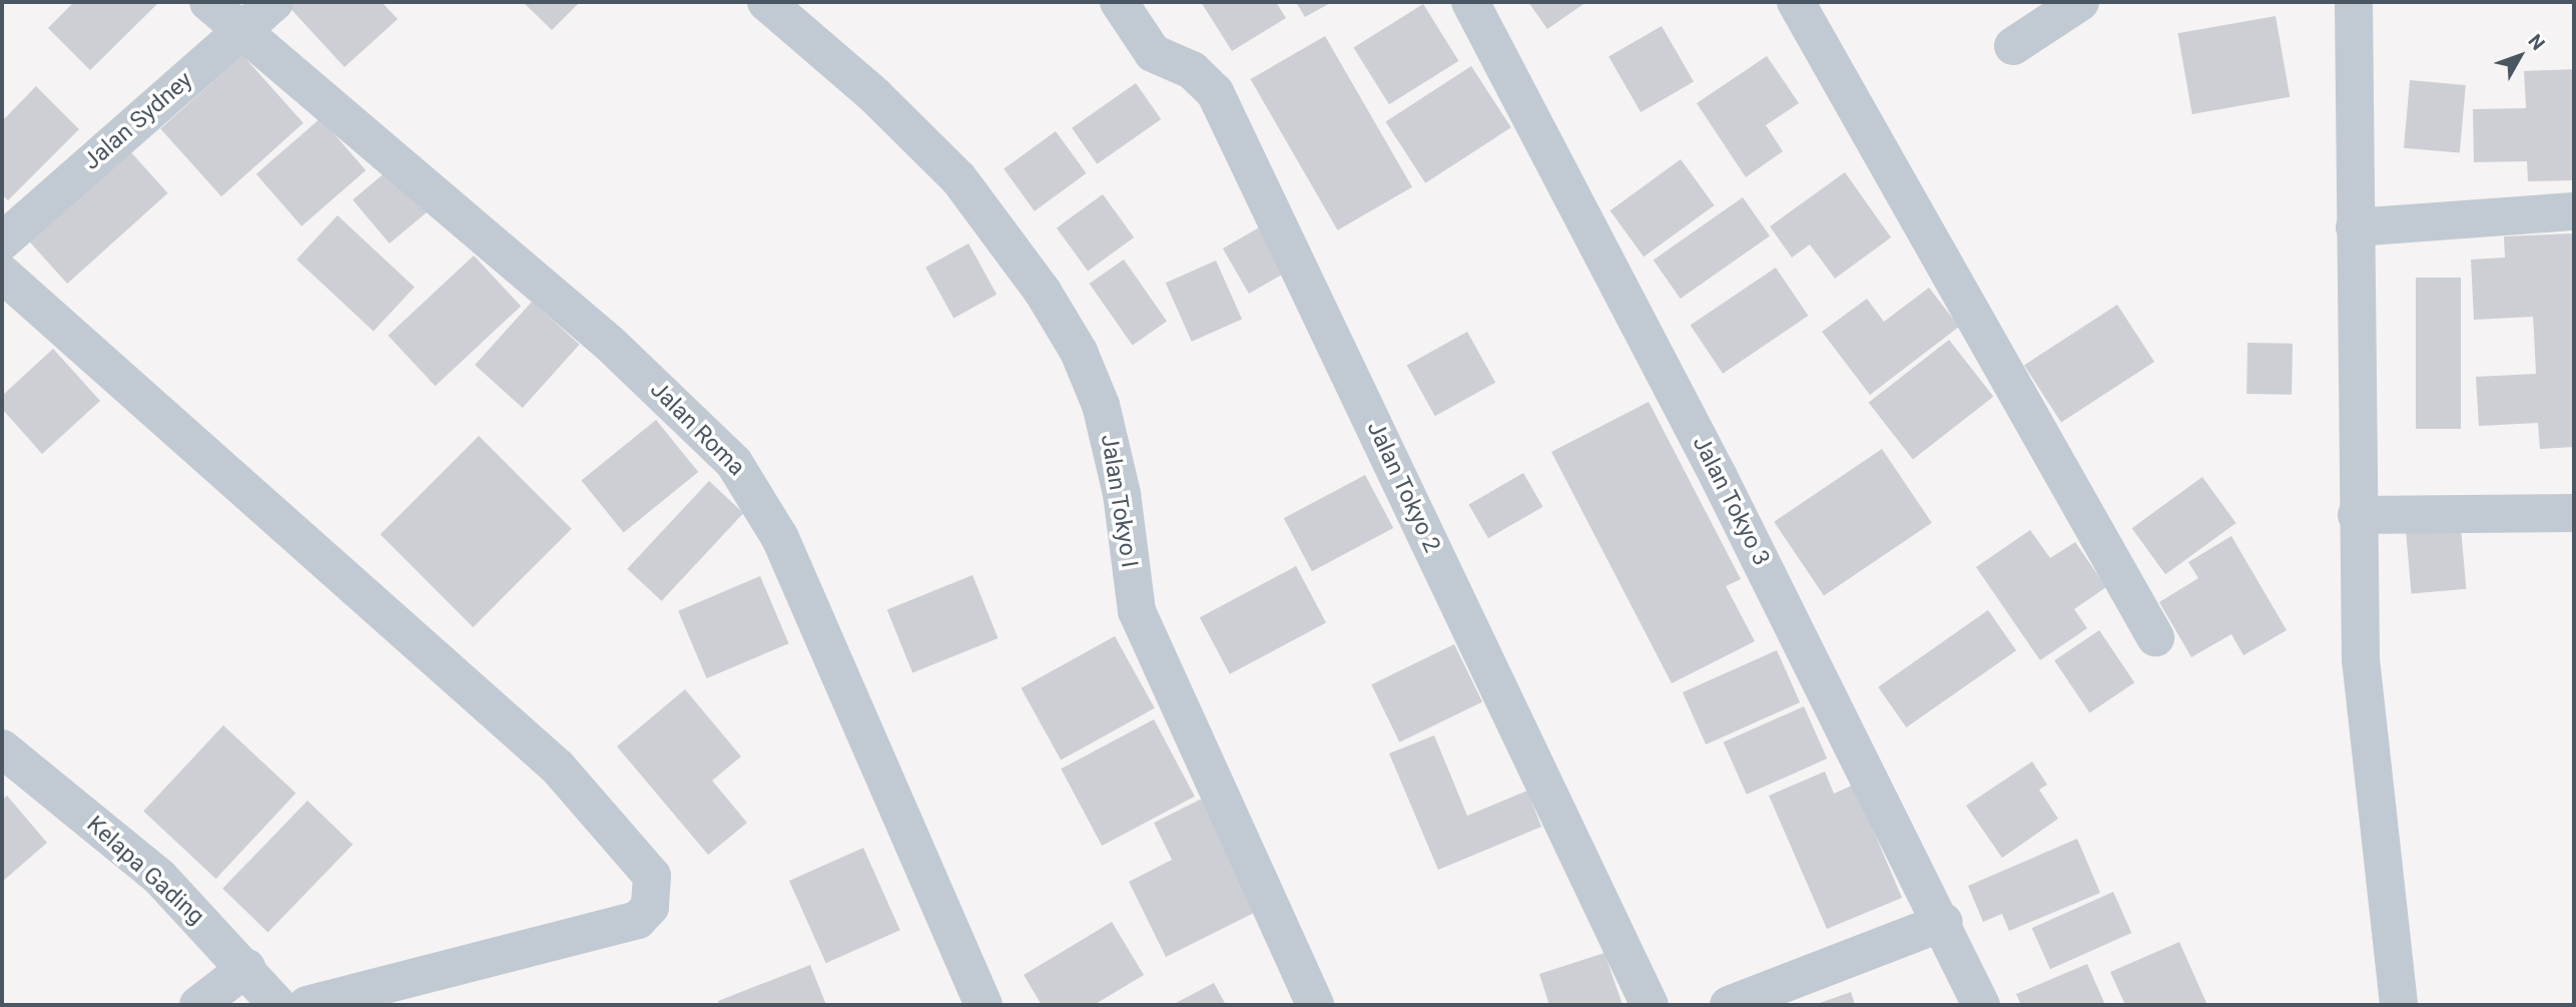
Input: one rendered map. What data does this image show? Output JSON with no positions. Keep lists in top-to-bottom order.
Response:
{
  "streets": {
    "street": [
      "Jalan Sydney",
      "Jalan Roma",
      "Jalan Tokyo 2",
      "Jalan Tokyo I",
      "Jalan Tokyo 3",
      "Kelapa Gading"
    ]
  },
  "crossings": [
    ["Jalan Sydney", "Jalan Roma"]
  ],
  "north": "top right"
}
